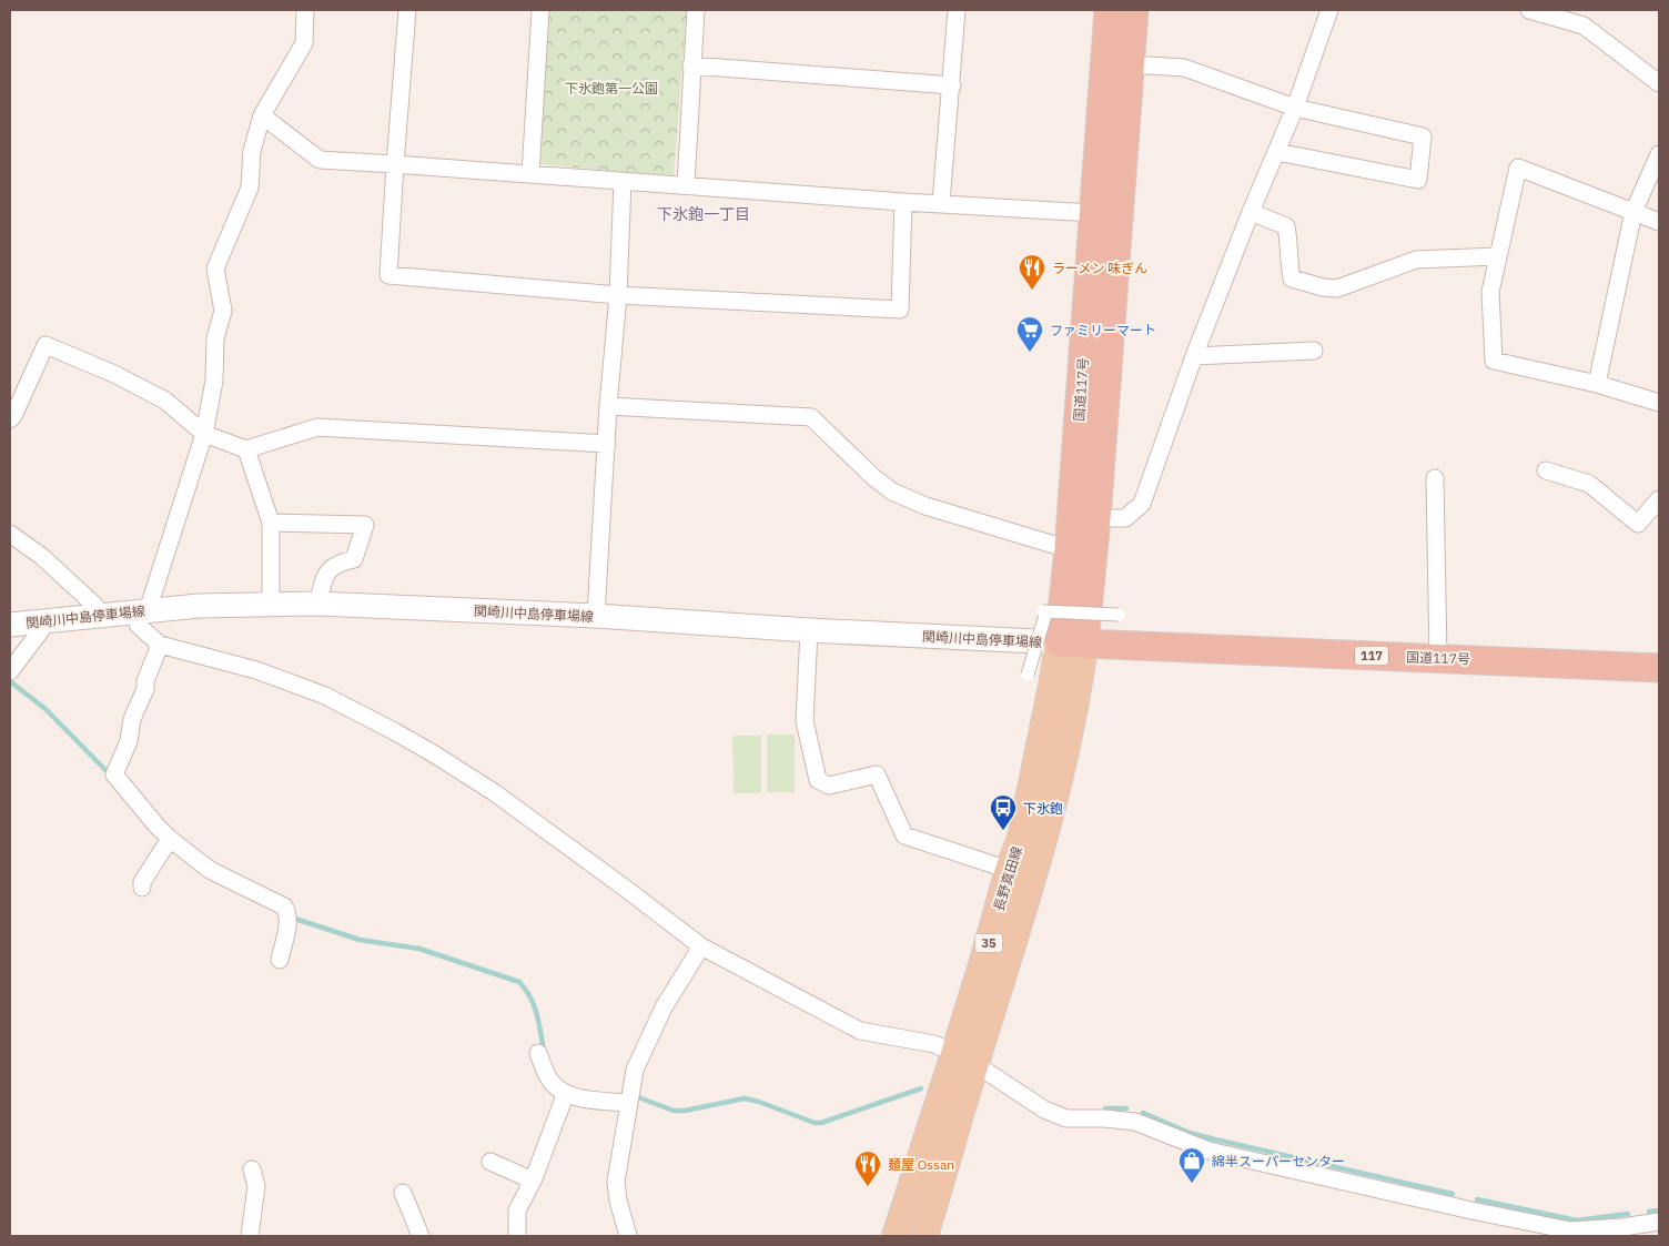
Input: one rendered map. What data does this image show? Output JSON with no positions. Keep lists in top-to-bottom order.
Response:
{
  "streets": {
    "highway": ["国道117号", "117"],
    "main road": ["関崎川中島停車場線", "長野真田線", "35"]
  },
  "crossings": [
    ["国道117号", "関崎川中島停車場線"],
    ["国道117号", "長野真田線"],
    ["関崎川中島停車場線", "長野真田線"]
  ],
  "districts": ["下氷鉋一丁目"],
  "parks": ["下氷鉋第一公園"],
  "places": {
    "restaurant": ["ラーメン 味ぎん", "麺屋 Ossan"],
    "supermarket": ["ファミリーマート"],
    "bus stop": ["下氷鉋"],
    "shop": ["綿半スーパーセンター"]
  }
}
